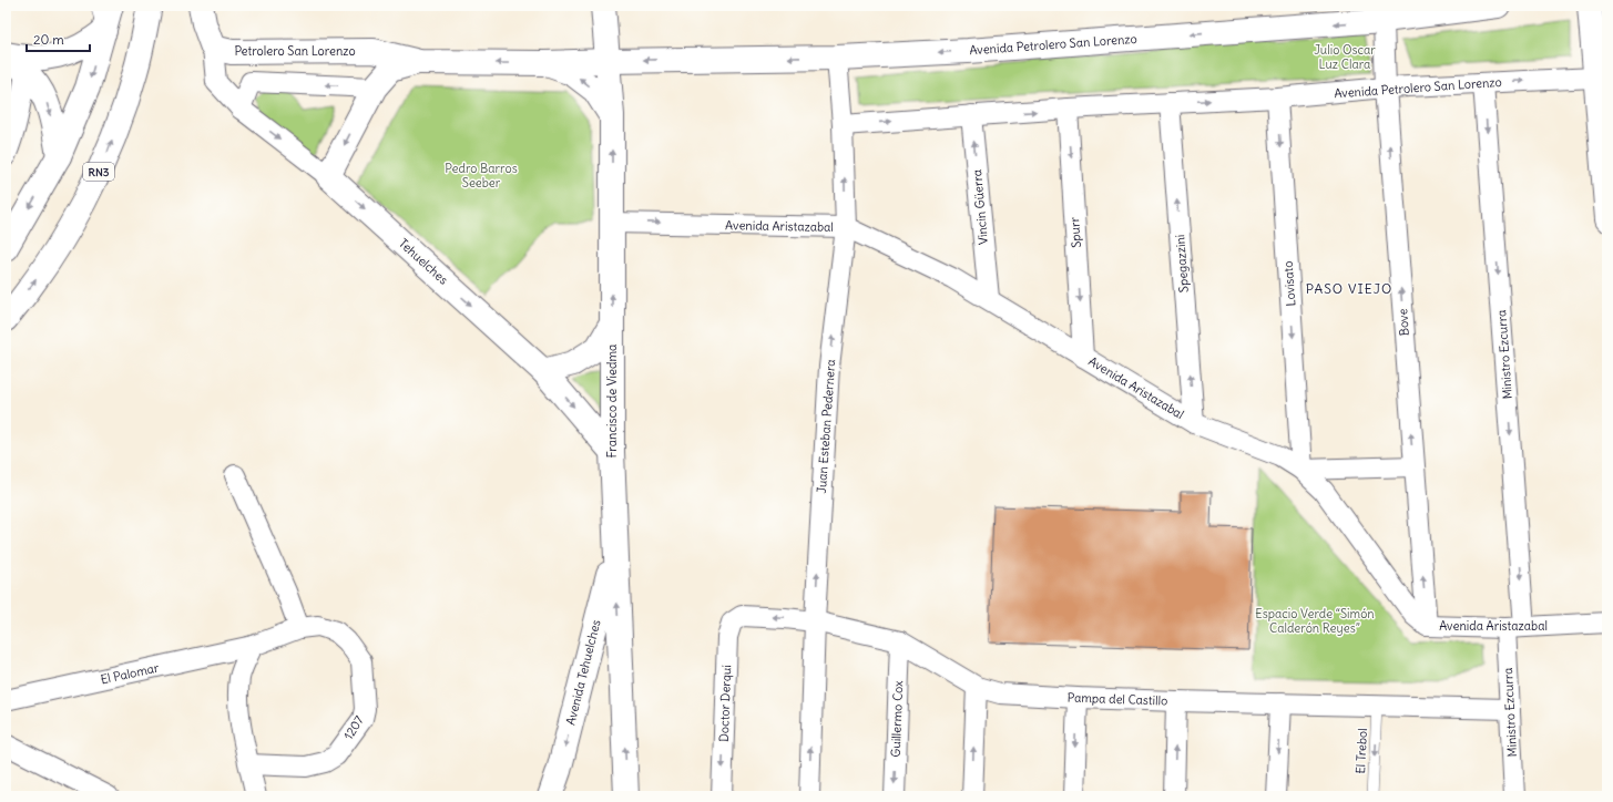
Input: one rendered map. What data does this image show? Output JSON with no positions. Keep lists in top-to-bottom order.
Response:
{
  "streets": {
    "main road": [
      "Avenida Petrolero San Lorenzo",
      "Petrolero San Lorenzo",
      "RN3",
      "Tehuelches",
      "Francisco de Viedma",
      "Avenida Tehuelches"
    ],
    "street": [
      "Vincin Güerra",
      "Avenida Aristazabal",
      "Spurr",
      "Spegazzini",
      "Lovisato",
      "Bove",
      "Ministro Ezcurra",
      "Juan Esteban Pedernera",
      "El Palomar",
      "Pampa del Castillo",
      "Doctor Derqui",
      "Guillermo Cox",
      "1207"
    ],
    "lane": ["El Trebol"]
  },
  "crossings": [
    ["Avenida Petrolero San Lorenzo", "Petrolero San Lorenzo"],
    ["Avenida Petrolero San Lorenzo", "Vincin Güerra"],
    ["Avenida Petrolero San Lorenzo", "Spurr"],
    ["Avenida Petrolero San Lorenzo", "Spegazzini"],
    ["Avenida Petrolero San Lorenzo", "Lovisato"],
    ["Avenida Petrolero San Lorenzo", "Bove"],
    ["Avenida Petrolero San Lorenzo", "Ministro Ezcurra"],
    ["Avenida Petrolero San Lorenzo", "Francisco de Viedma"],
    ["Avenida Petrolero San Lorenzo", "Juan Esteban Pedernera"],
    ["Petrolero San Lorenzo", "Tehuelches"],
    ["Petrolero San Lorenzo", "Francisco de Viedma"],
    ["Vincin Güerra", "Avenida Aristazabal"],
    ["Avenida Aristazabal", "Spurr"],
    ["Avenida Aristazabal", "Spegazzini"],
    ["Avenida Aristazabal", "Lovisato"],
    ["Avenida Aristazabal", "Bove"],
    ["Avenida Aristazabal", "Ministro Ezcurra"],
    ["Avenida Aristazabal", "Francisco de Viedma"],
    ["Avenida Aristazabal", "Juan Esteban Pedernera"],
    ["Tehuelches", "Francisco de Viedma"],
    ["Ministro Ezcurra", "Pampa del Castillo"],
    ["Francisco de Viedma", "Avenida Tehuelches"],
    ["Juan Esteban Pedernera", "Pampa del Castillo"],
    ["El Palomar", "1207"],
    ["Pampa del Castillo", "Doctor Derqui"],
    ["Pampa del Castillo", "Guillermo Cox"],
    ["Pampa del Castillo", "El Trebol"]
  ],
  "one_way": [
    "Petrolero San Lorenzo",
    "Vincin Güerra",
    "Spurr",
    "Tehuelches",
    "Spegazzini",
    "Lovisato",
    "Bove",
    "Ministro Ezcurra",
    "Francisco de Viedma",
    "Juan Esteban Pedernera",
    "Avenida Tehuelches",
    "Doctor Derqui",
    "El Trebol"
  ],
  "districts": ["PASO VIEJO"],
  "parks": ["Julio Oscar Luz Clara", "Pedro Barros Seeber", "Espacio Verde “Simón Calderón Reyes”"],
  "scale_bar": "20 m"
}
